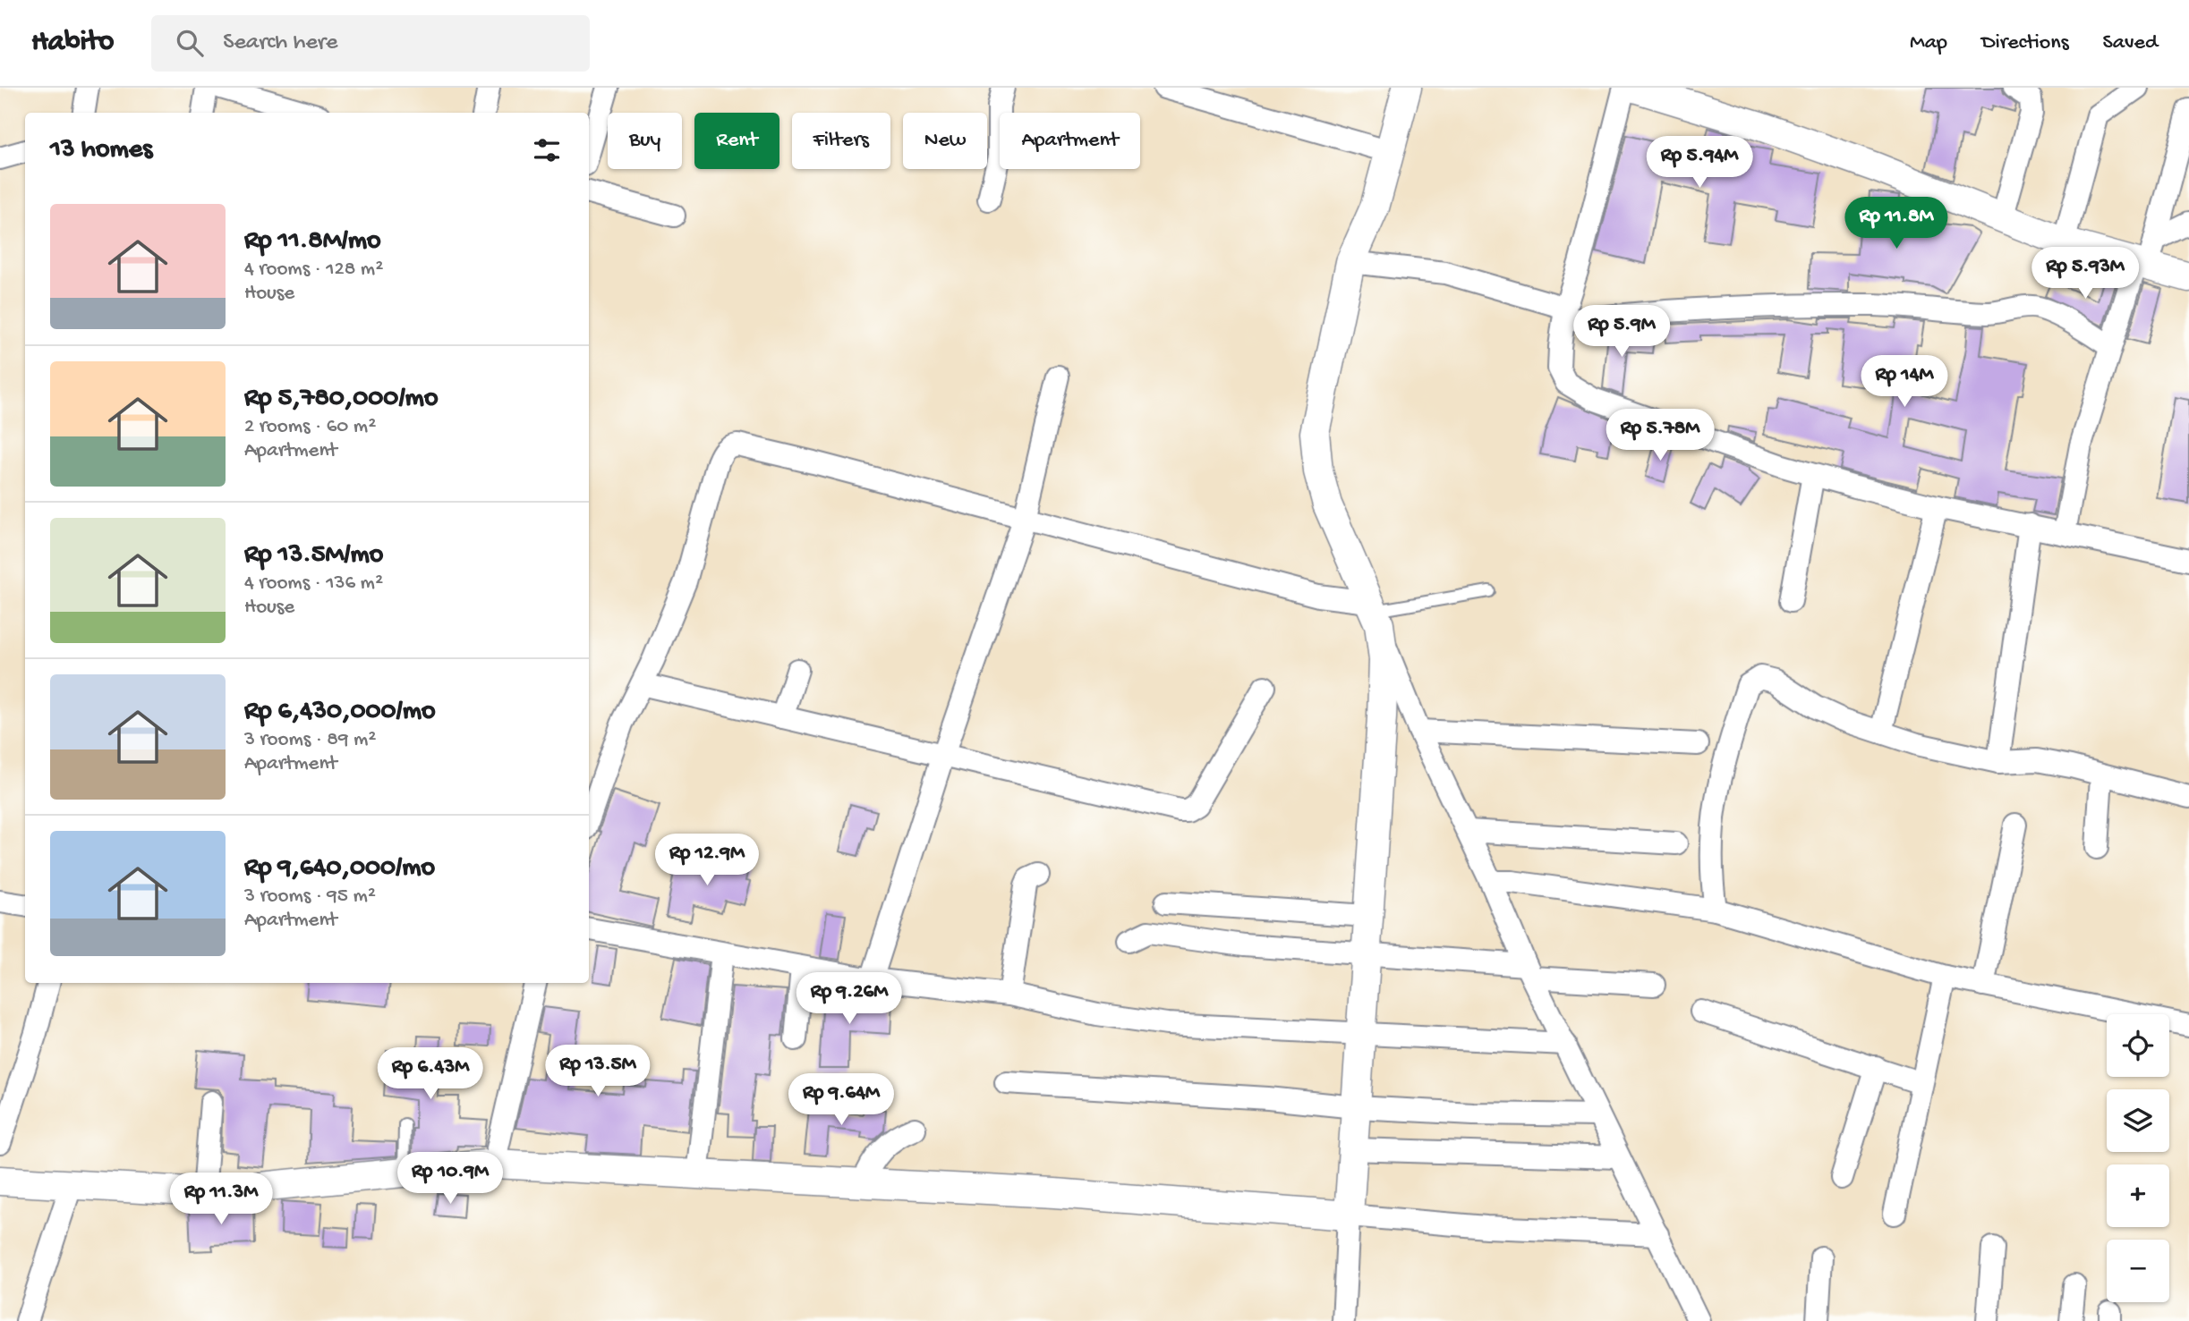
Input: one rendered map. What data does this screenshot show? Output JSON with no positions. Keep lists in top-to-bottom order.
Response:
{
  "page": {
    "header": "Habito",
    "search": "Search here",
    "nav": ["Map", "Directions", "Saved"],
    "chip": [
      "Buy",
      "Rent",
      "Filters",
      "New",
      "Apartment"
    ],
    "heading": "13 homes",
    "price": [
      "Rp 5.94M",
      "Rp 11.8M",
      "Rp 5.93M",
      "Rp 5.9M",
      "Rp 14M",
      "Rp 5.78M",
      "Rp 12.9M",
      "Rp 9.26M",
      "Rp 13.5M",
      "Rp 6.43M",
      "Rp 9.64M",
      "Rp 10.9M",
      "Rp 11.3M"
    ],
    "list": [
      {
        "name": "Rp 11.8M/mo",
        "note": "4 rooms · 128 m² · House"
      },
      {
        "name": "Rp 5,780,000/mo",
        "note": "2 rooms · 60 m² · Apartment"
      },
      {
        "name": "Rp 13.5M/mo",
        "note": "4 rooms · 136 m² · House"
      },
      {
        "name": "Rp 6,430,000/mo",
        "note": "3 rooms · 89 m² · Apartment"
      },
      {
        "name": "Rp 9,640,000/mo",
        "note": "3 rooms · 95 m² · Apartment"
      }
    ],
    "map_buttons": ["+", "−"]
  }
}
